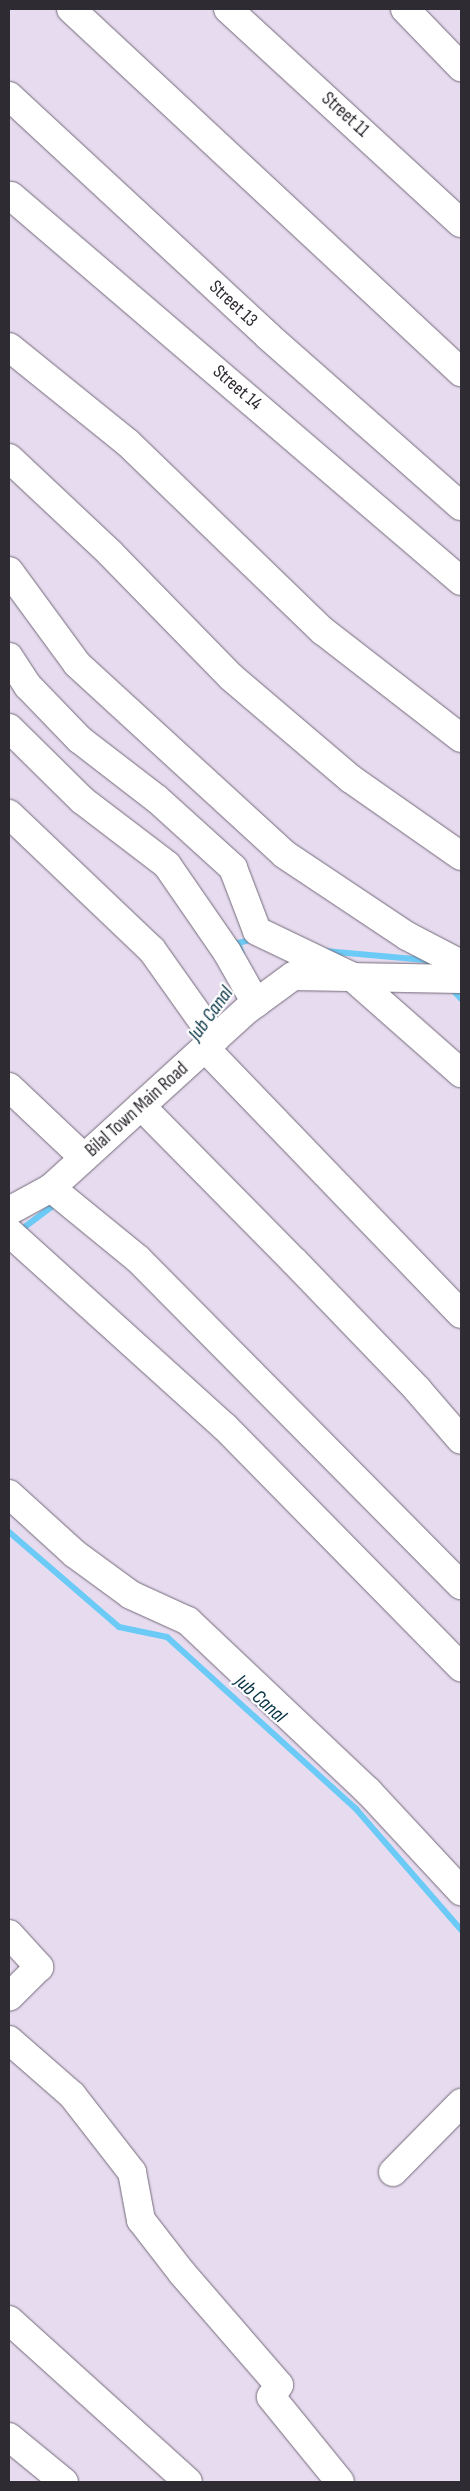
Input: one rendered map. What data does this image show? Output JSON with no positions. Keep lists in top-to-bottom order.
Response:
{
  "streets": {
    "street": [
      "Street 11",
      "Street 13",
      "Street 14",
      "Bilal Town Main Road"
    ]
  },
  "water": ["Jub Canal"]
}
